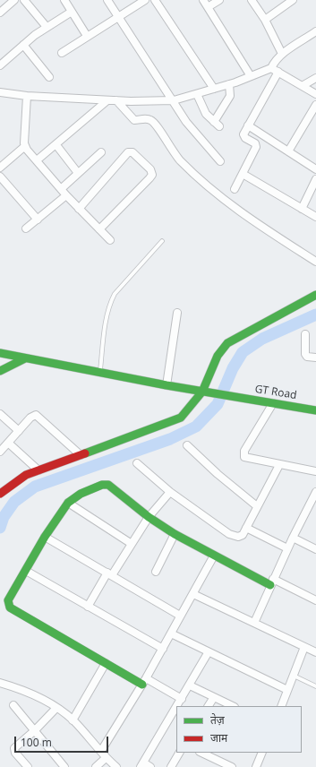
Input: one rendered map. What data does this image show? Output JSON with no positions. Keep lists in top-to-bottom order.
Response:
{
  "streets": {
    "street": ["GT Road"]
  },
  "legend": ["तेज़", "जाम"],
  "scale_bar": "100 m"
}
